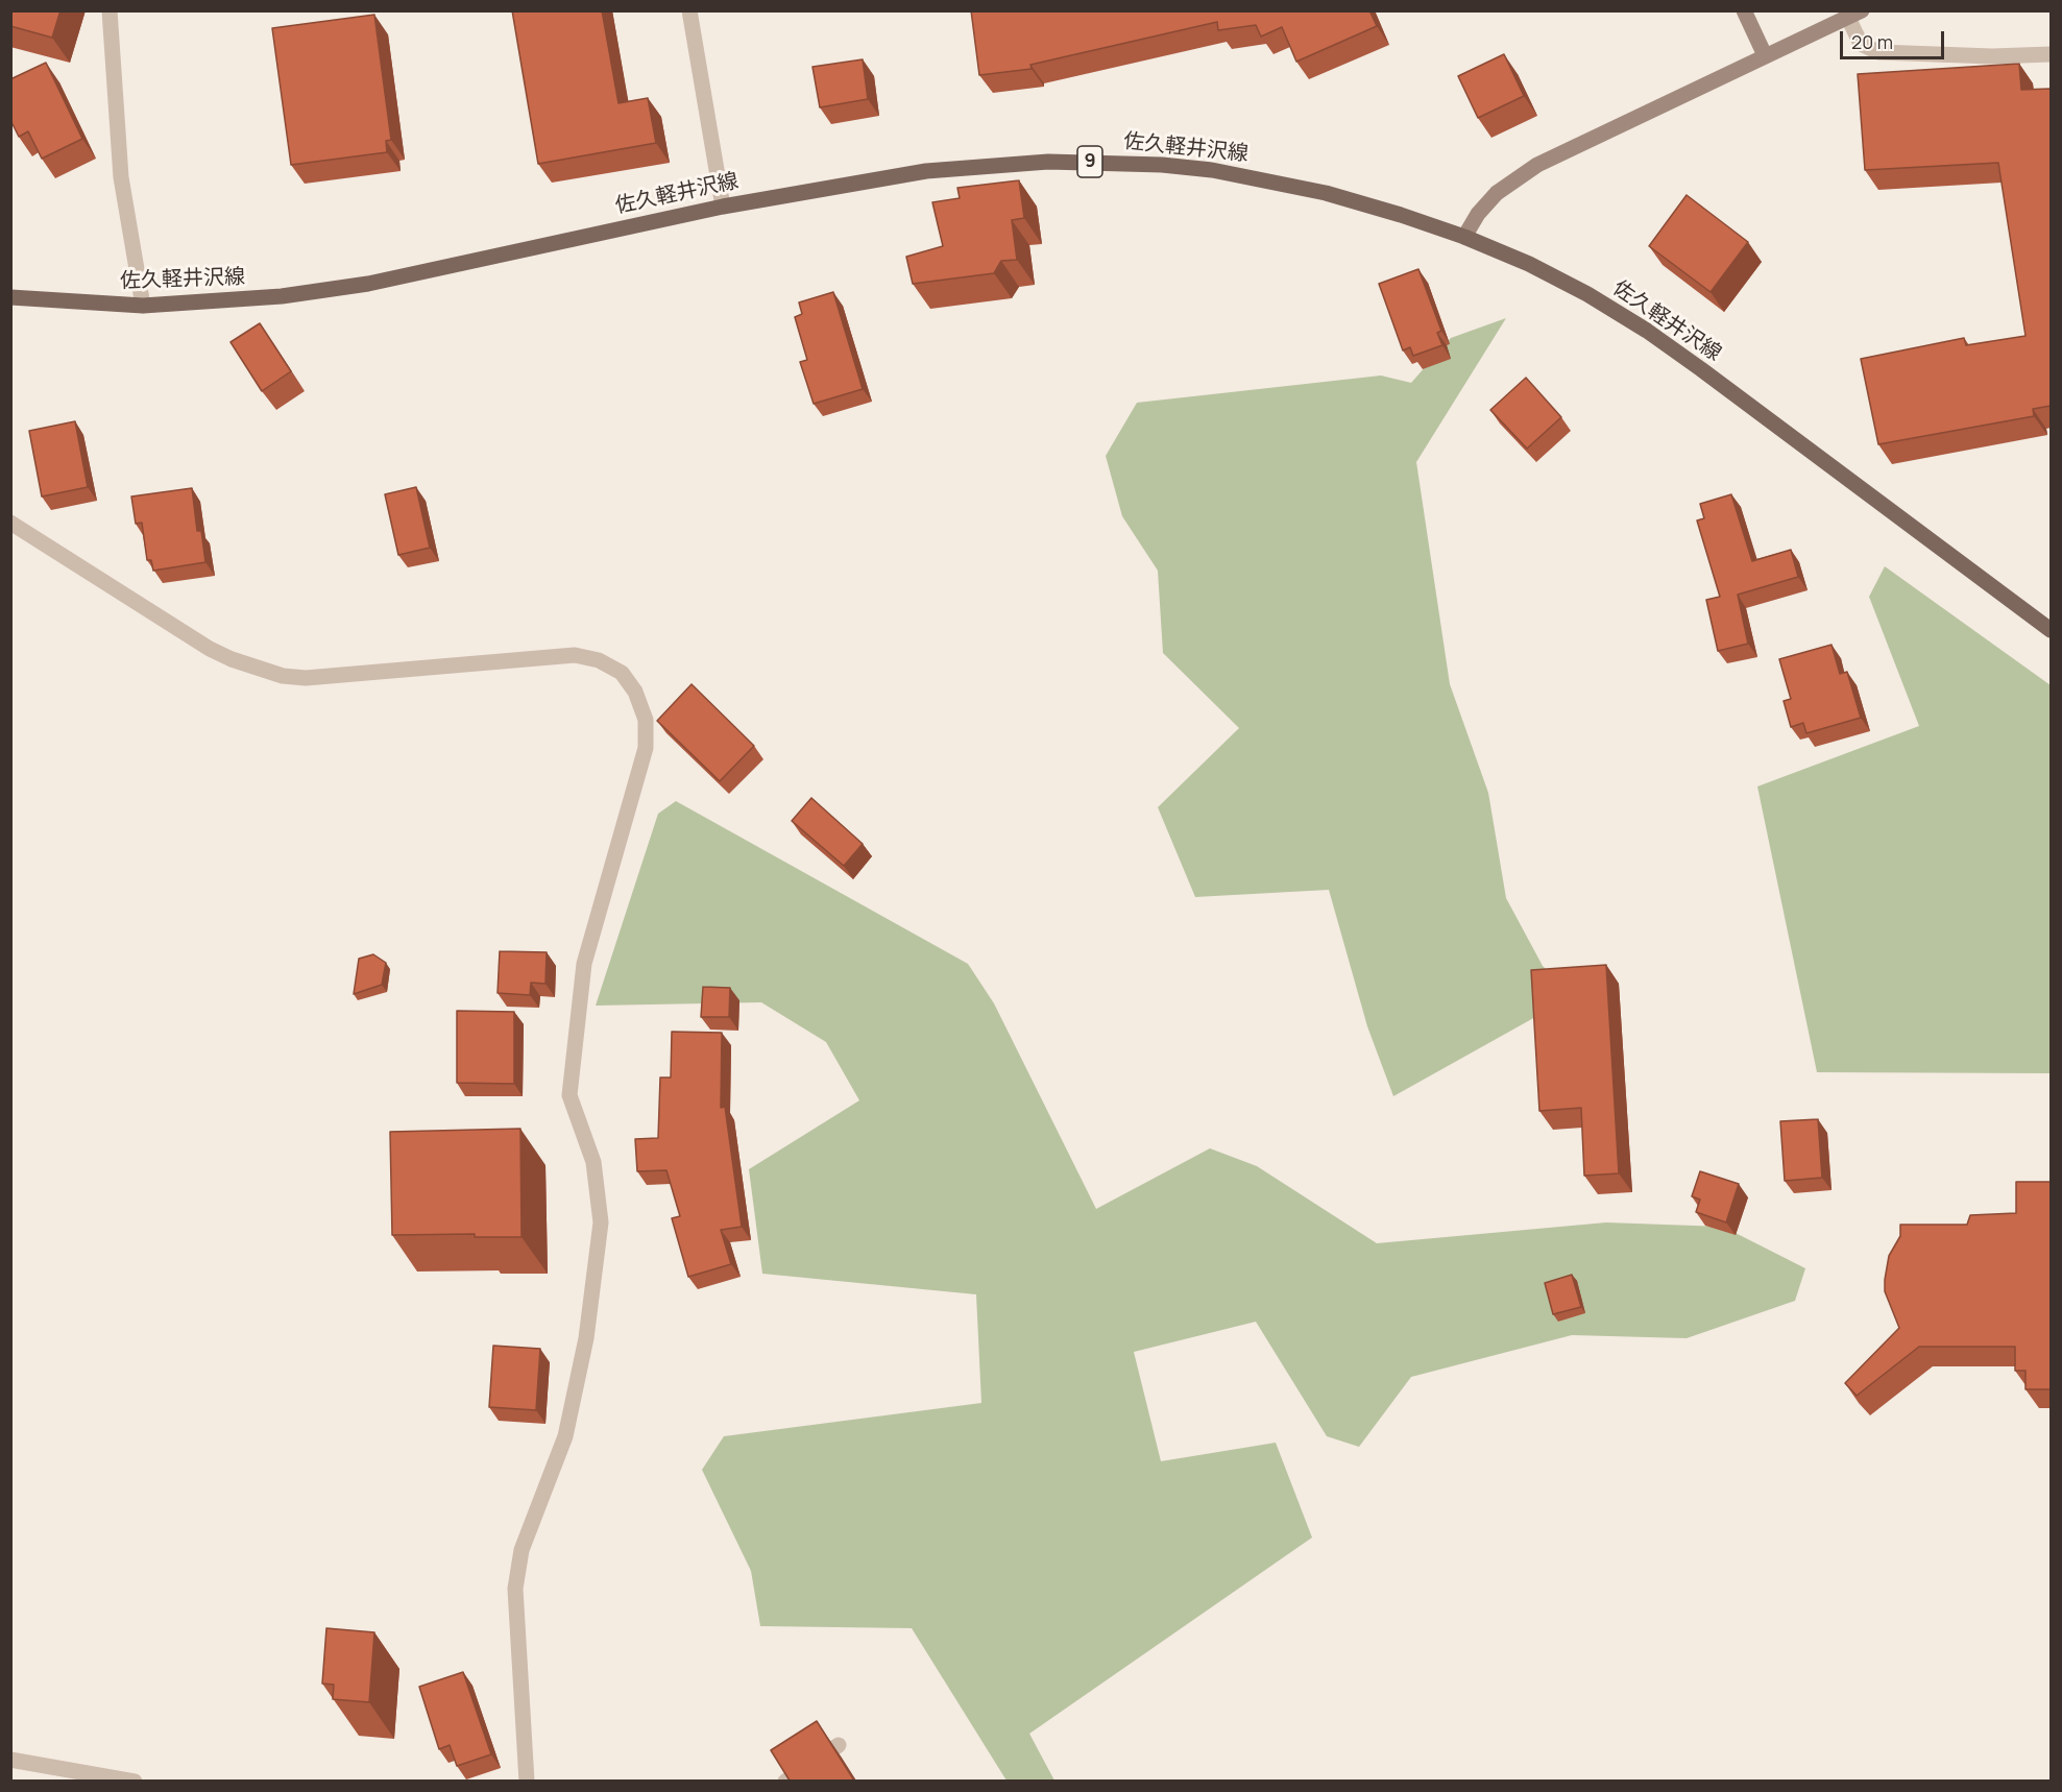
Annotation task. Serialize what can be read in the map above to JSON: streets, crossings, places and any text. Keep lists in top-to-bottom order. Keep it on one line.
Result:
{"streets":{"main road":["佐久軽井沢線","9"]},"scale_bar":"20 m"}
